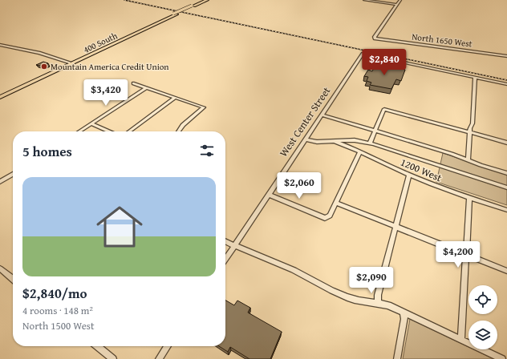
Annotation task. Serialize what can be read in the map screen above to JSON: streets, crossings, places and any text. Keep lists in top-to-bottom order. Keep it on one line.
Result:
{"streets":{"main road":["400 South"],"street":["North 1650 West","West Center Street","1200 West"]},"crossings":[["West Center Street","1200 West"]],"places":["Mountain America Credit Union"],"page":{"price":["$2,840","$3,420","$2,060","$4,200","$2,090"],"heading":"5 homes","list":[{"name":"$2,840/mo","note":"4 rooms · 148 m² · North 1500 West"}]}}
